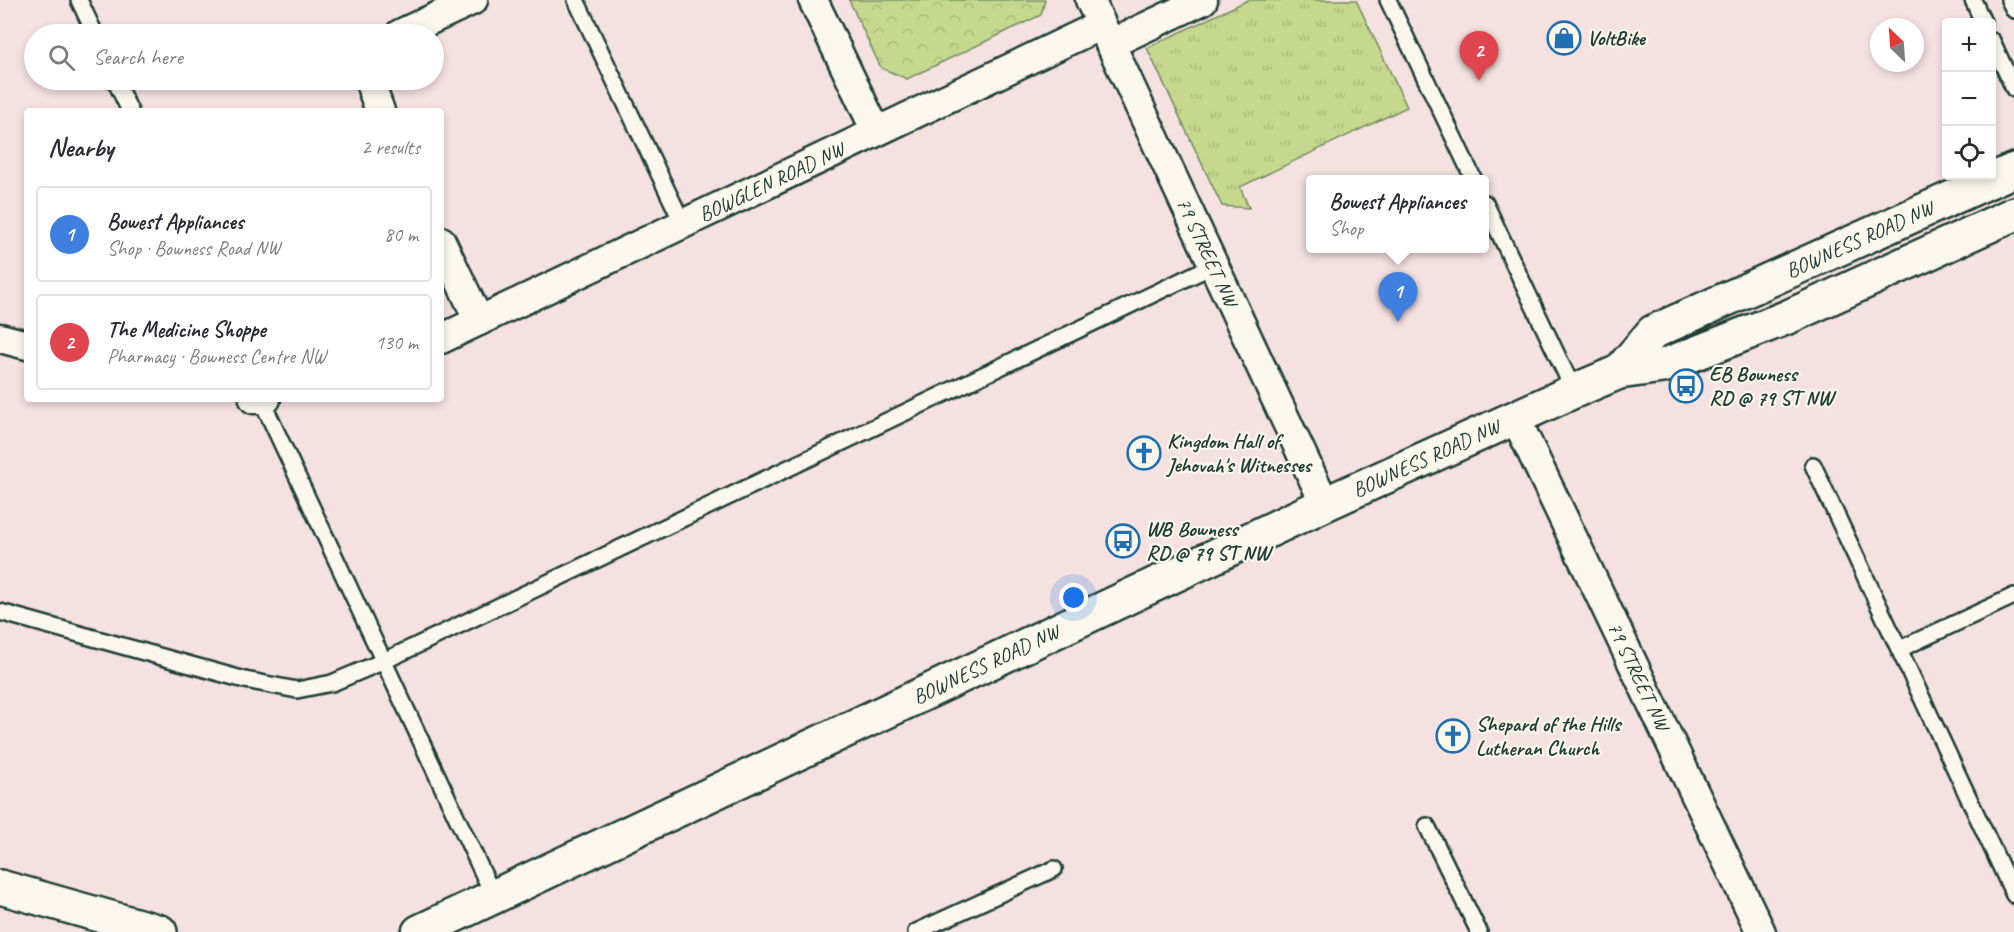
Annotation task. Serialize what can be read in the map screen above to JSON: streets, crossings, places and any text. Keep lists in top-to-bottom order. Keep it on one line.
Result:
{"streets":{"street":["BOWGLEN ROAD NW","BOWNESS ROAD NW","79 STREET NW"]},"crossings":[["BOWGLEN ROAD NW","79 STREET NW"],["BOWNESS ROAD NW","79 STREET NW"]],"places":{"shop":["VoltBike"],"bus stop":["EB Bowness RD @ 79 ST NW","WB Bowness RD @ 79 ST NW"],"church":["Kingdom Hall of Jehovah's Witnesses","Shepard of the Hills Lutheran Church"]},"north":"top left","page":{"map_buttons":["+","−"],"search":"Search here","pins":["2","1"],"heading":["Nearby","2 results"],"popup":["Bowest Appliances","Shop"],"list":[{"mark":"1","name":"Bowest Appliances","note":"Shop · Bowness Road NW","value":"80 m"},{"mark":"2","name":"The Medicine Shoppe","note":"Pharmacy · Bowness Centre NW","value":"130 m"}]}}
